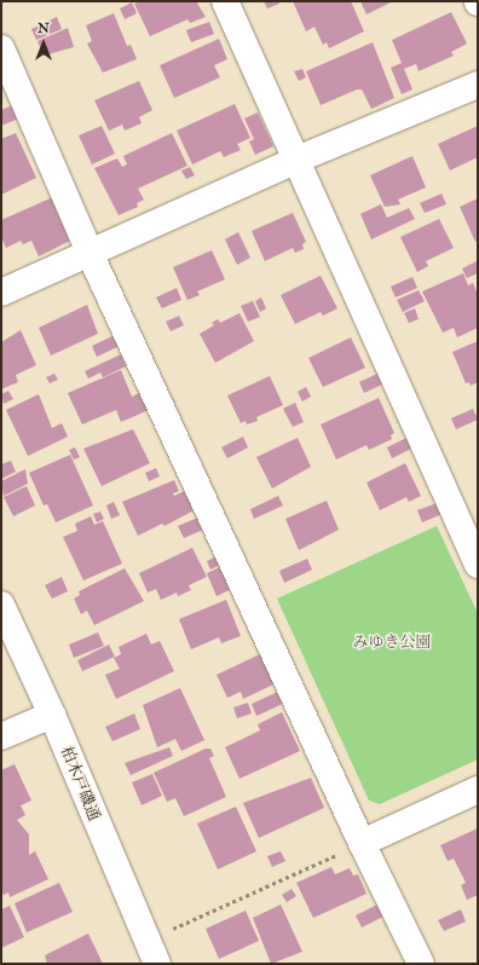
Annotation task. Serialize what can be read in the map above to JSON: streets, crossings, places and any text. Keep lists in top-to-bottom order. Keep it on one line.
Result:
{"streets":{"street":["柏木戸磯通"]},"parks":["みゆき公園"],"north":"top"}
